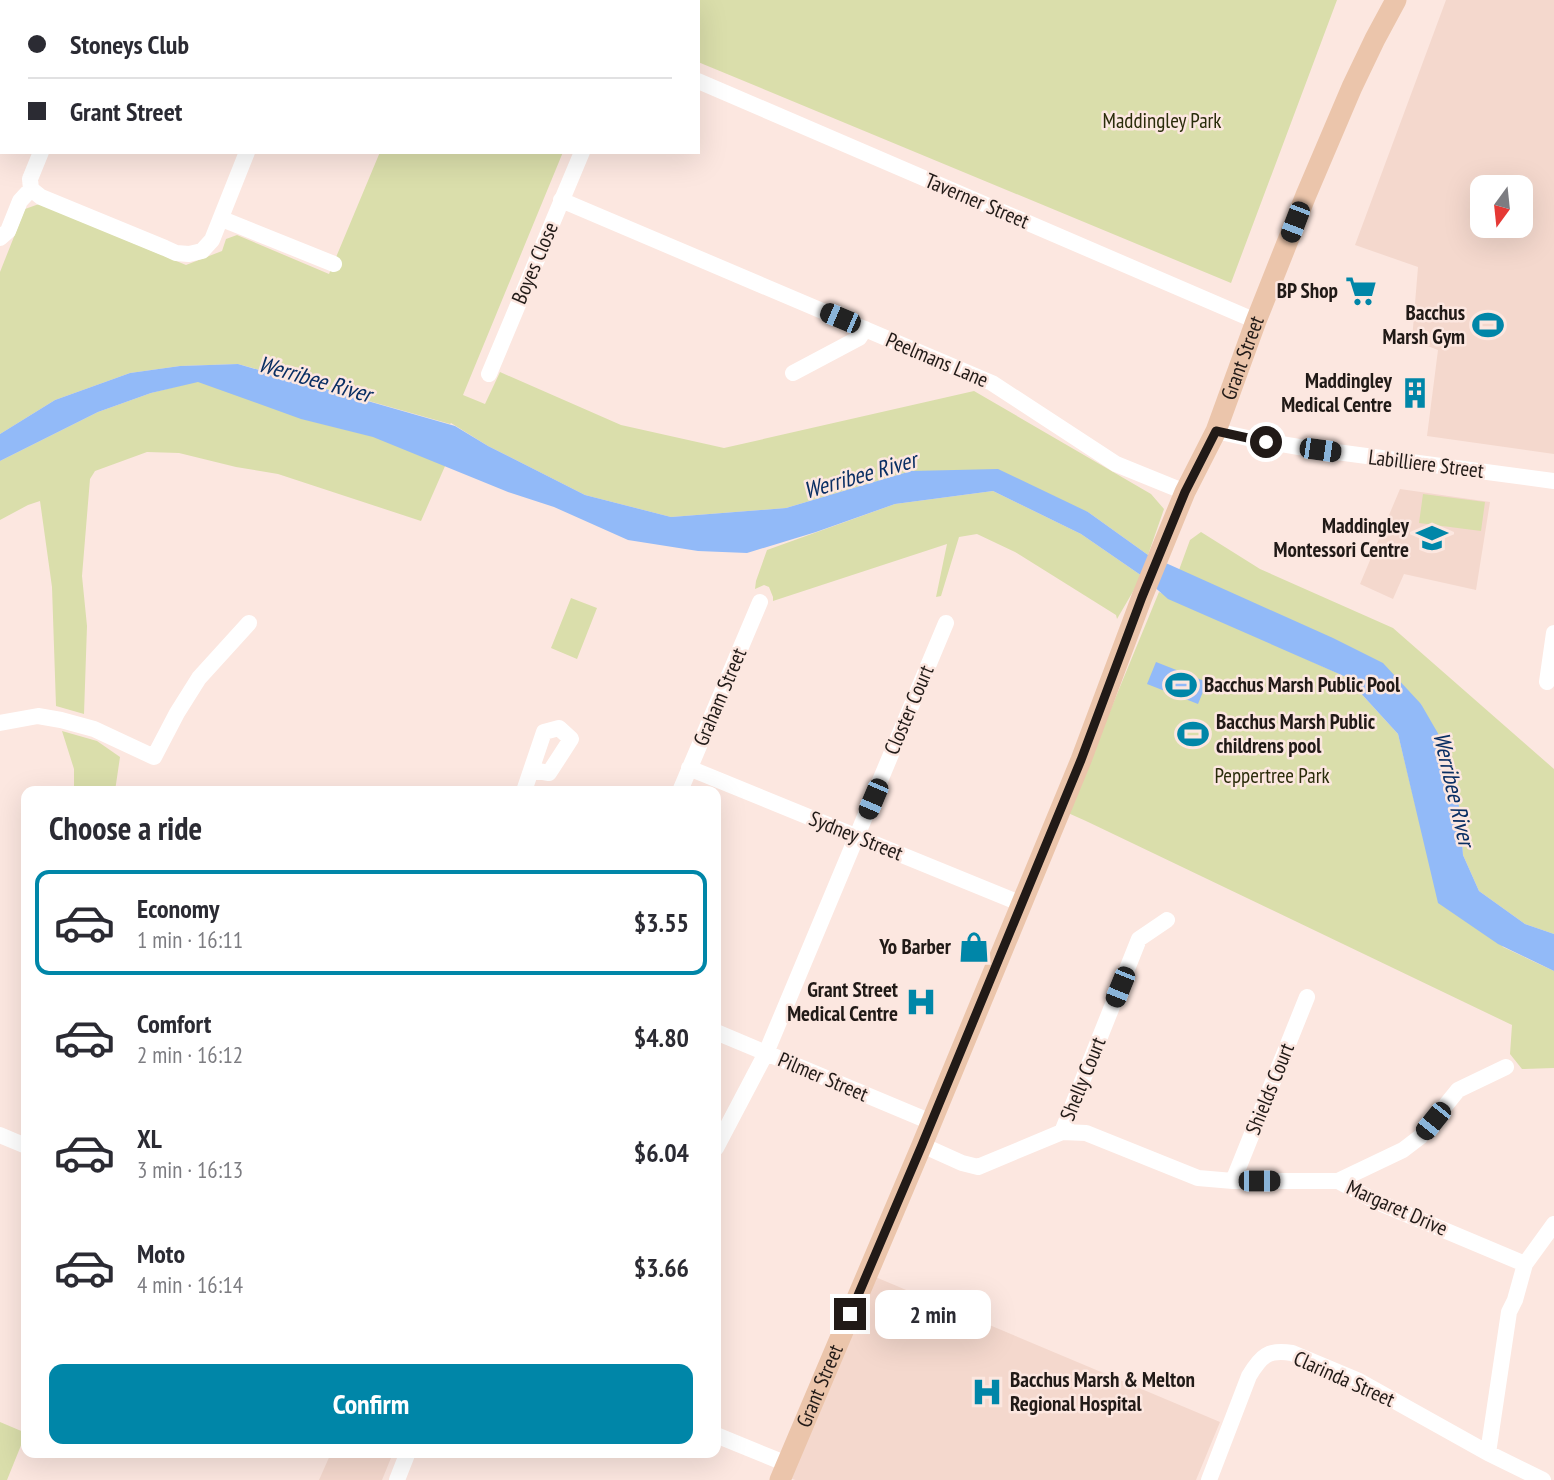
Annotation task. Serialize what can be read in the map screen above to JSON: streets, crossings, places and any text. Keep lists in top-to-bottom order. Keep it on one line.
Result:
{"streets":{"main road":["Grant Street"],"street":["Taverner Street","Boyes Close","Peelmans Lane","Labilliere Street","Graham Street","Closter Court","Sydney Street","Pilmer Street","Shelly Court","Shields Court","Margaret Drive","Clarinda Street"]},"crossings":[["Taverner Street","Grant Street"],["Boyes Close","Peelmans Lane"],["Grant Street","Peelmans Lane"],["Grant Street","Labilliere Street"],["Grant Street","Sydney Street"],["Grant Street","Pilmer Street"],["Graham Street","Sydney Street"],["Closter Court","Sydney Street"],["Closter Court","Pilmer Street"],["Shelly Court","Margaret Drive"],["Shields Court","Margaret Drive"]],"water":["Werribee River"],"parks":["Maddingley Park","Peppertree Park"],"places":{"supermarket":["BP Shop"],"sports":["Bacchus Marsh Gym","Bacchus Marsh Public Pool","Bacchus Marsh Public childrens pool"],"building":["Maddingley Medical Centre"],"school or university":["Maddingley Montessori Centre"],"shop":["Yo Barber"],"hospital":["Grant Street Medical Centre","Bacchus Marsh & Melton Regional Hospital"]},"north":"bottom","page":{"banner":["Stoneys Club","Grant Street"],"heading":"Choose a ride","list":[{"name":"Economy","note":"1 min · 16:11","value":"$3.55"},{"name":"Comfort","note":"2 min · 16:12","value":"$4.80"},{"name":"XL","note":"3 min · 16:13","value":"$6.04"},{"name":"Moto","note":"4 min · 16:14","value":"$3.66"}],"bubble":"2 min","buttons":"Confirm"}}
